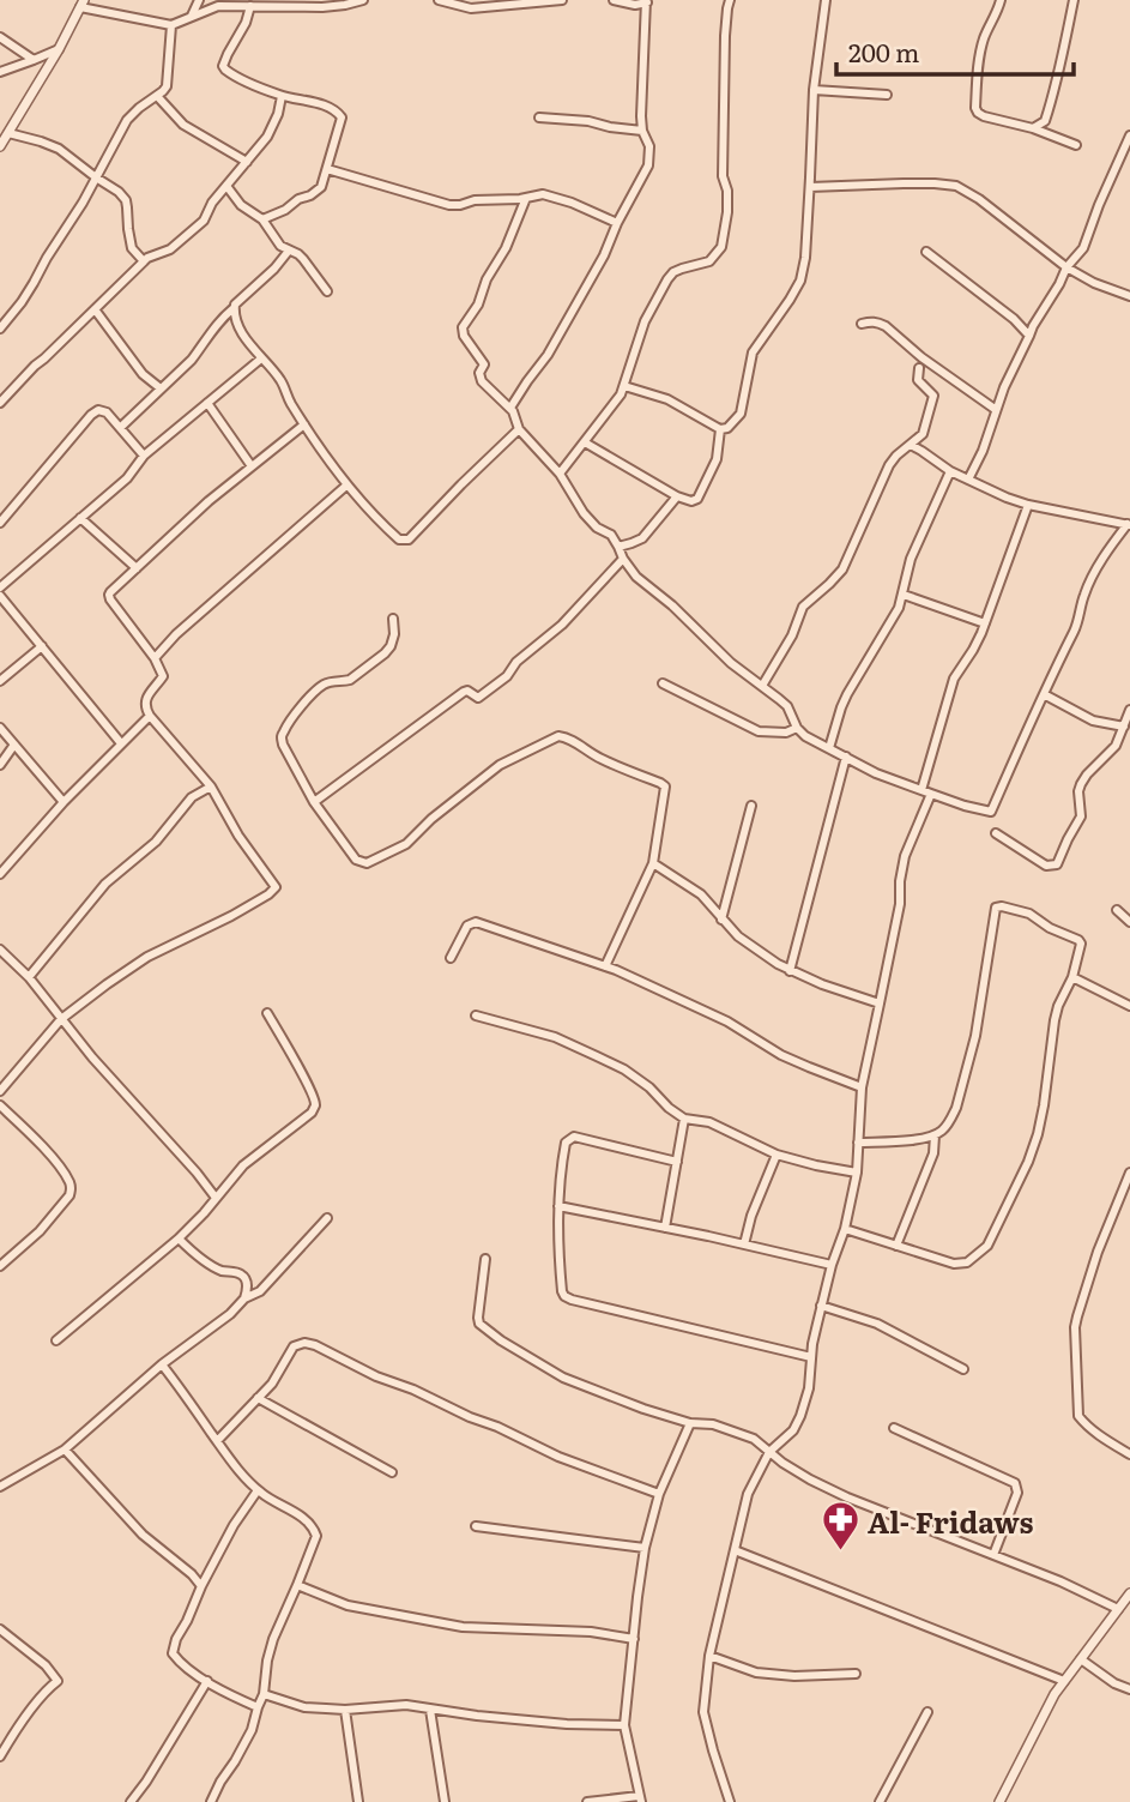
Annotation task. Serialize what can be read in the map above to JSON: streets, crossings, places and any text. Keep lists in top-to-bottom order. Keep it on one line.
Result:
{"places":{"pharmacy":["Al- Fridaws"]},"scale_bar":"200 m"}
